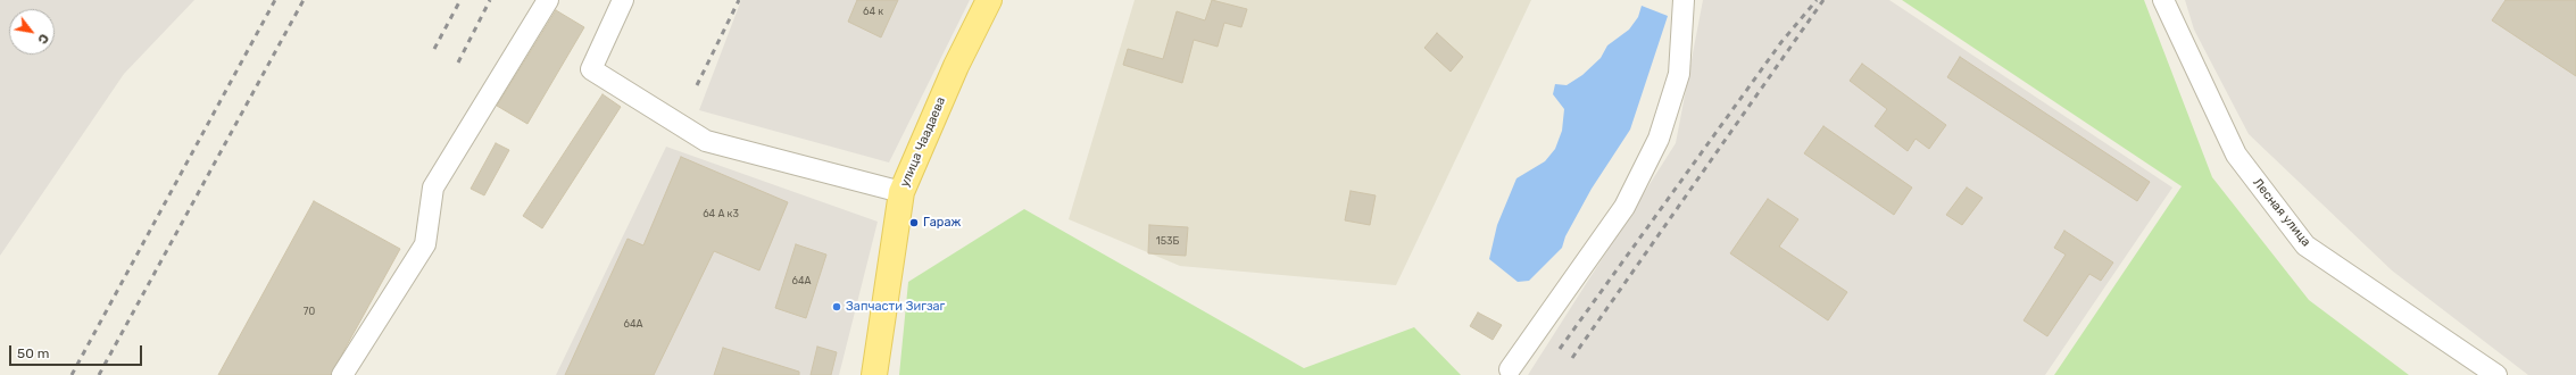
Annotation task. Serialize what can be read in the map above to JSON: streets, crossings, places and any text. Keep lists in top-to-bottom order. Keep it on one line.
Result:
{"streets":{"main road":["улица Чаадаева"],"street":["Лесная улица"]},"places":["Гараж","Запчасти Зигзаг"],"house_numbers":["64 к","64 А к3","153Б","64А","70","64А"],"scale_bar":"50 m","north":"bottom right"}
